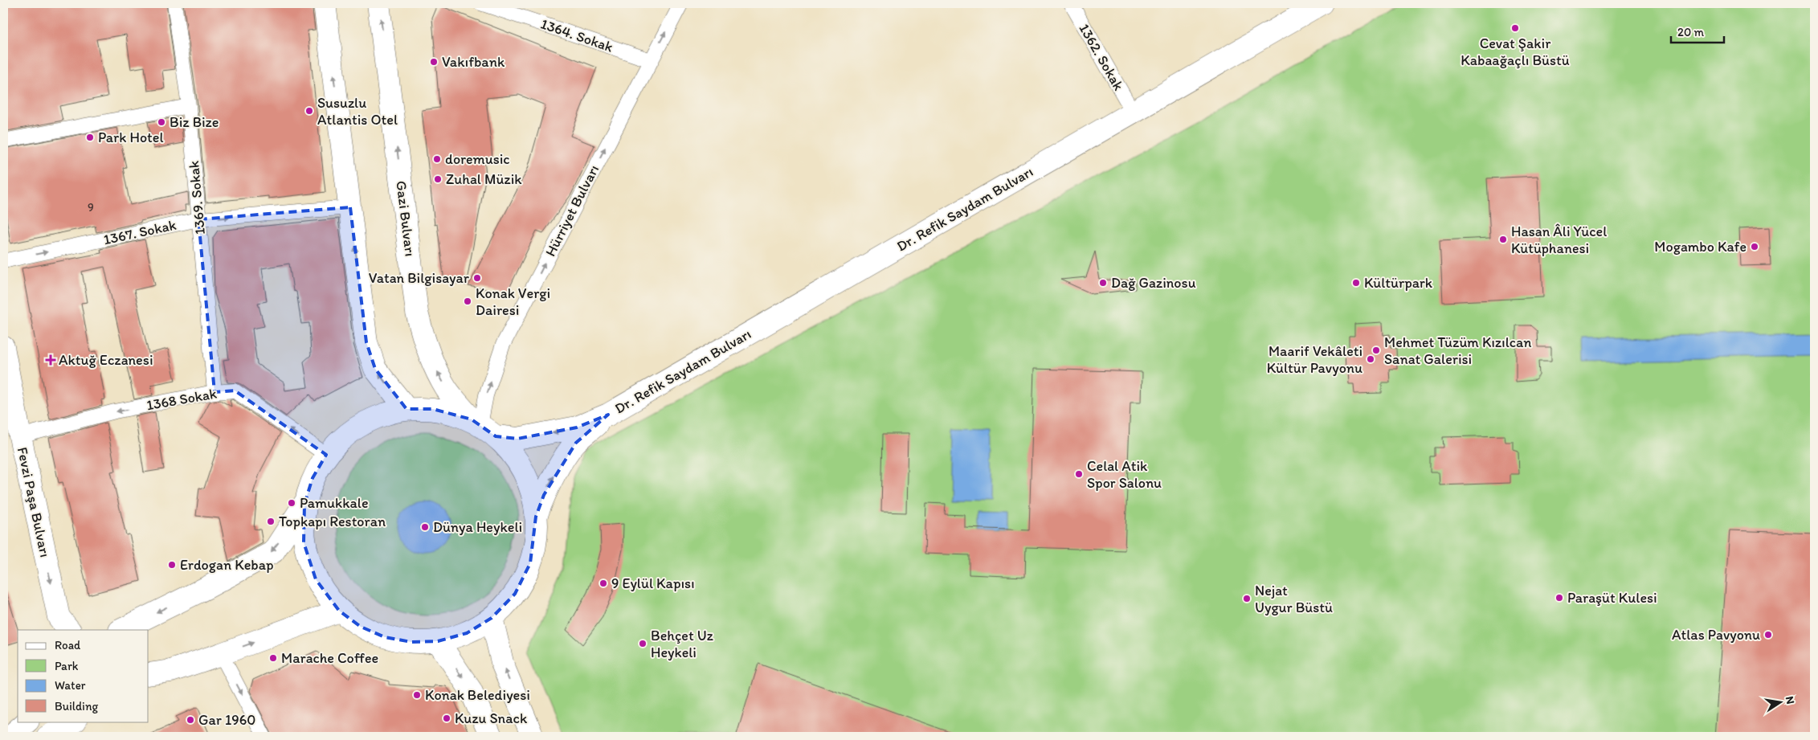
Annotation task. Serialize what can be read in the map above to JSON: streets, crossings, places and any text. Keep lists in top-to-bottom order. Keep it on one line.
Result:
{"streets":{"main road":["Dr. Refik Saydam Bulvarı","Gazi Bulvarı","Fevzi Paşa Bulvarı"],"street":["1364. Sokak","1362. Sokak","1369. Sokak","Hürriyet Bulvarı","1367. Sokak","1368 Sokak"]},"crossings":[["1364. Sokak","Hürriyet Bulvarı"],["1362. Sokak","Dr. Refik Saydam Bulvarı"],["1369. Sokak","1367. Sokak"],["1369. Sokak","1368 Sokak"],["Hürriyet Bulvarı","Gazi Bulvarı"],["1368 Sokak","Fevzi Paşa Bulvarı"]],"one_way":["Hürriyet Bulvarı","1368 Sokak","Fevzi Paşa Bulvarı"],"places":{"other":["Cevat Şakir Kabaağaçlı Büstü","Vakıfbank","Susuzlu Atlantis Otel","Biz Bize","Park Hotel","doremusic","Zuhal Müzik","Hasan Âli Yücel Kütüphanesi","Mogambo Kafe","Vatan Bilgisayar","Dağ Gazinosu","Kültürpark","Konak Vergi Dairesi","Mehmet Tüzüm Kızılcan Sanat Galerisi","Maarif Vekâleti Kültür Pavyonu","Celal Atik Spor Salonu","Pamukkale","Topkapı Restoran","Dünya Heykeli","Erdogan Kebap","9 Eylül Kapısı","Paraşüt Kulesi","Nejat Uygur Büstü","Atlas Pavyonu","Behçet Uz Heykeli","Marache Coffee","Konak Belediyesi","Kuzu Snack","Gar 1960"],"health":["Aktuğ Eczanesi"]},"house_numbers":["9"],"legend":["Road","Park","Water","Building"],"scale_bar":"20 m","north":"right"}
